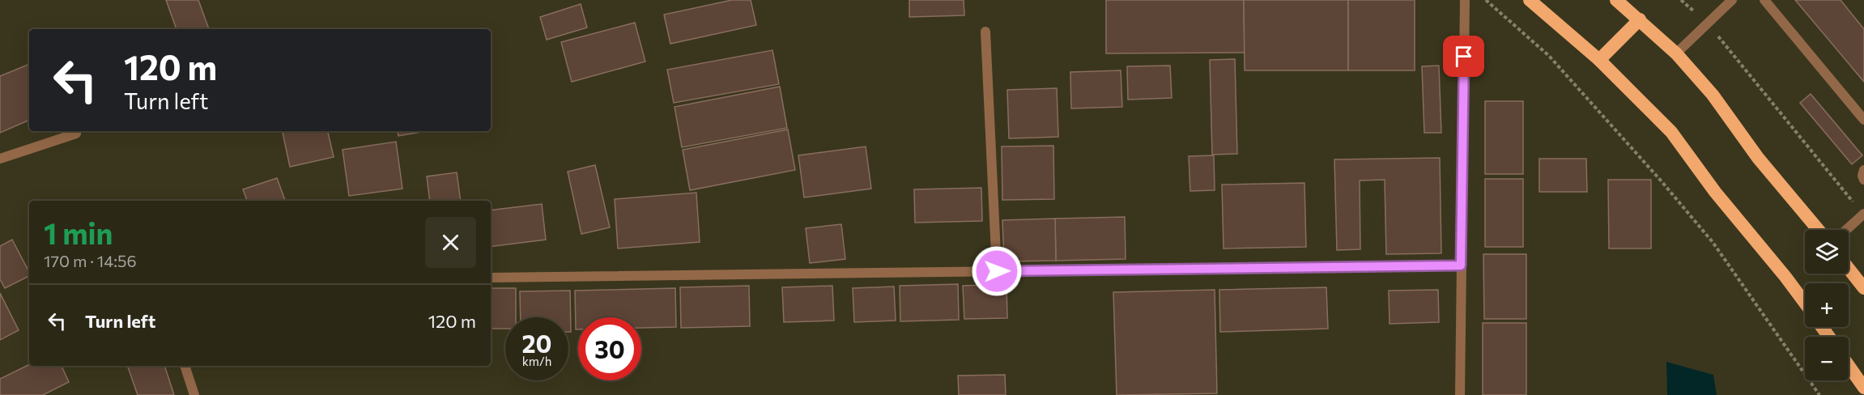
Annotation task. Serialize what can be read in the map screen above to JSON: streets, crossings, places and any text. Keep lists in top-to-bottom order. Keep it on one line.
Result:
{"page":{"turn":["120 m","Turn left"],"heading":["1 min","170 m · 14:56"],"map_buttons":["+","−"],"list":[{"name":"Turn left","value":"120 m"}],"speed":"20 km/h","limit":"30"}}
